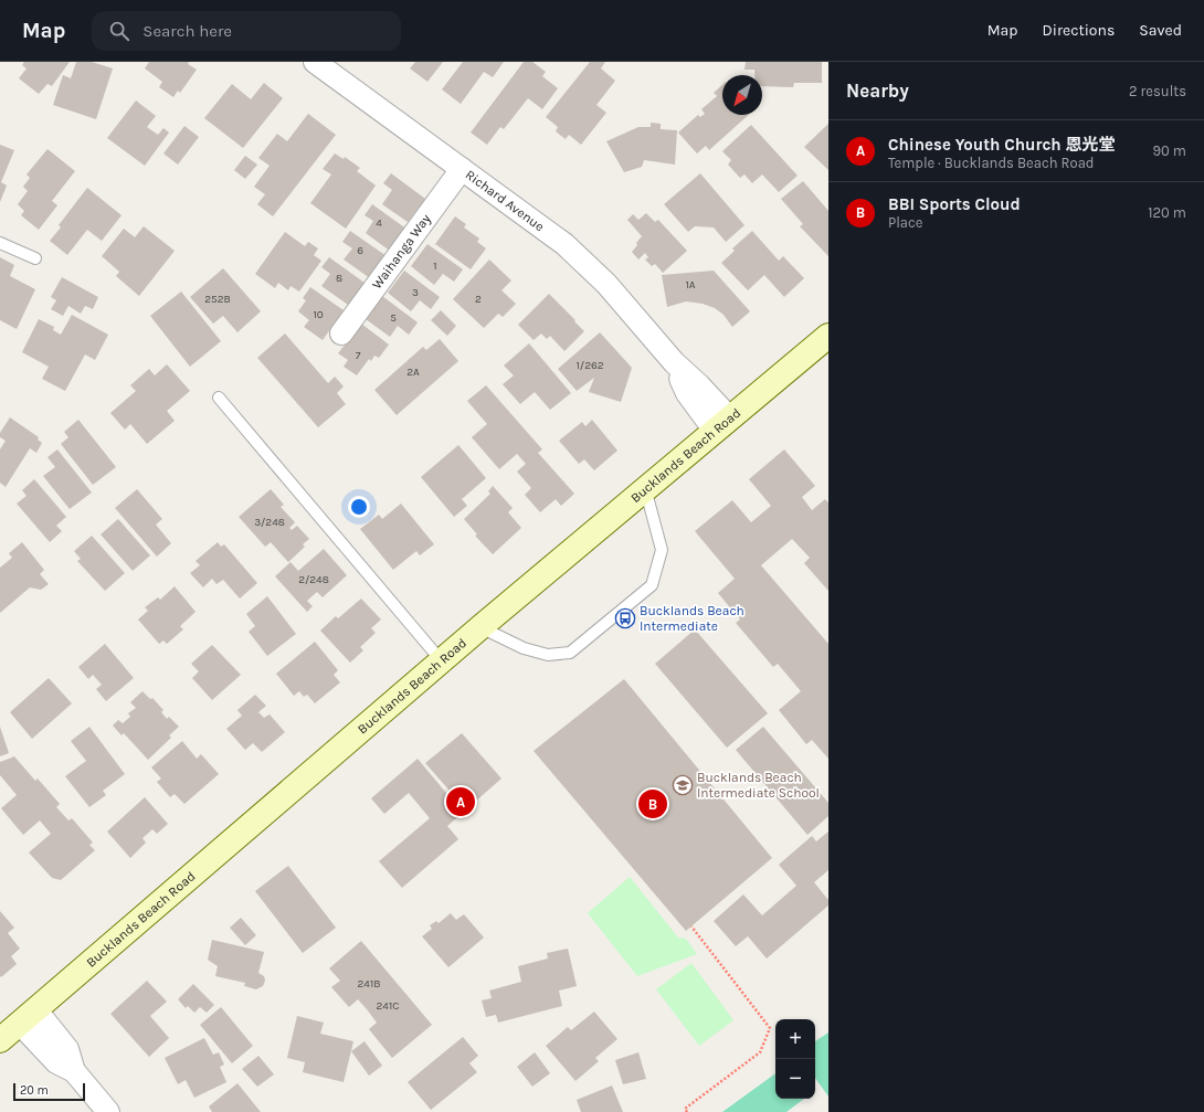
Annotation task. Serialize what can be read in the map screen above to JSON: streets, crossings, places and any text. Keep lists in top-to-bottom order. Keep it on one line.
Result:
{"streets":{"main road":["Bucklands Beach Road"],"street":["Richard Avenue","Waihanga Way"]},"crossings":[["Richard Avenue","Waihanga Way"],["Richard Avenue","Bucklands Beach Road"]],"places":{"bus stop":["Bucklands Beach Intermediate"],"school or university":["Bucklands Beach Intermediate School"]},"house_numbers":["4","6","1","8","1A","3","252B","2","10","5","7","1/262","2A","3/248","2/248","241B","241C"],"scale_bar":"20 m","north":"bottom left","page":{"header":"Map","search":"Search here","nav":["Map","Directions","Saved"],"heading":["Nearby","2 results"],"list":[{"mark":"A","name":"Chinese Youth Church 恩光堂","note":"Temple · Bucklands Beach Road","value":"90 m"},{"mark":"B","name":"BBI Sports Cloud","note":"Place","value":"120 m"}],"pins":["A","B"],"map_buttons":["+","−"],"scale":"20 m"}}
